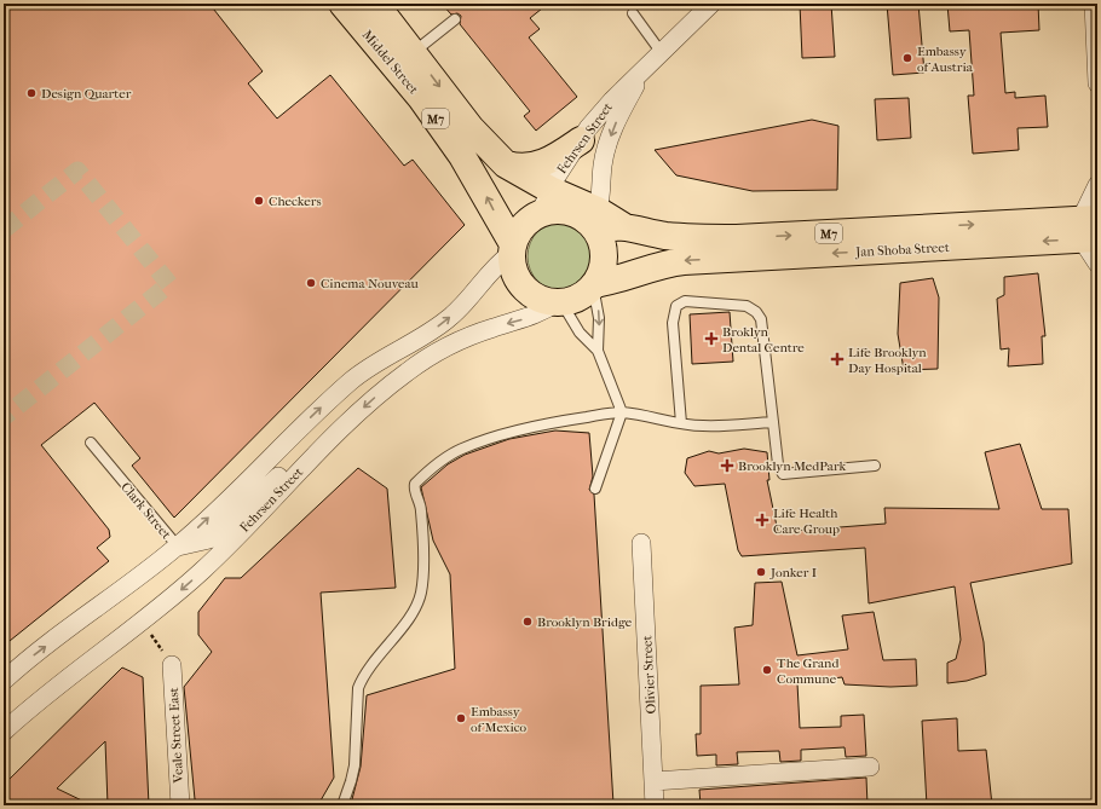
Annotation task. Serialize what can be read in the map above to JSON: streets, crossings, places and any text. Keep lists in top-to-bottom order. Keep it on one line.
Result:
{"streets":{"main road":["Middel Street","M7","Jan Shoba Street"],"street":["Fehrsen Street","Clark Street","Olivier Street","Veale Street East"]},"crossings":[["Middel Street","M7"],["Middel Street","Fehrsen Street"],["Middel Street","Jan Shoba Street"],["M7","Fehrsen Street"],["M7","Jan Shoba Street"],["Fehrsen Street","Jan Shoba Street"],["Fehrsen Street","Clark Street"]],"places":{"other":["Embassy of Austria","Design Quarter","Checkers","Cinema Nouveau","Jonker I","Brooklyn Bridge","The Grand Commune","Embassy of Mexico"],"health":["Broklyn Dental Centre","Life Brooklyn Day Hospital","Brooklyn MedPark","Life Health Care Group"]}}
